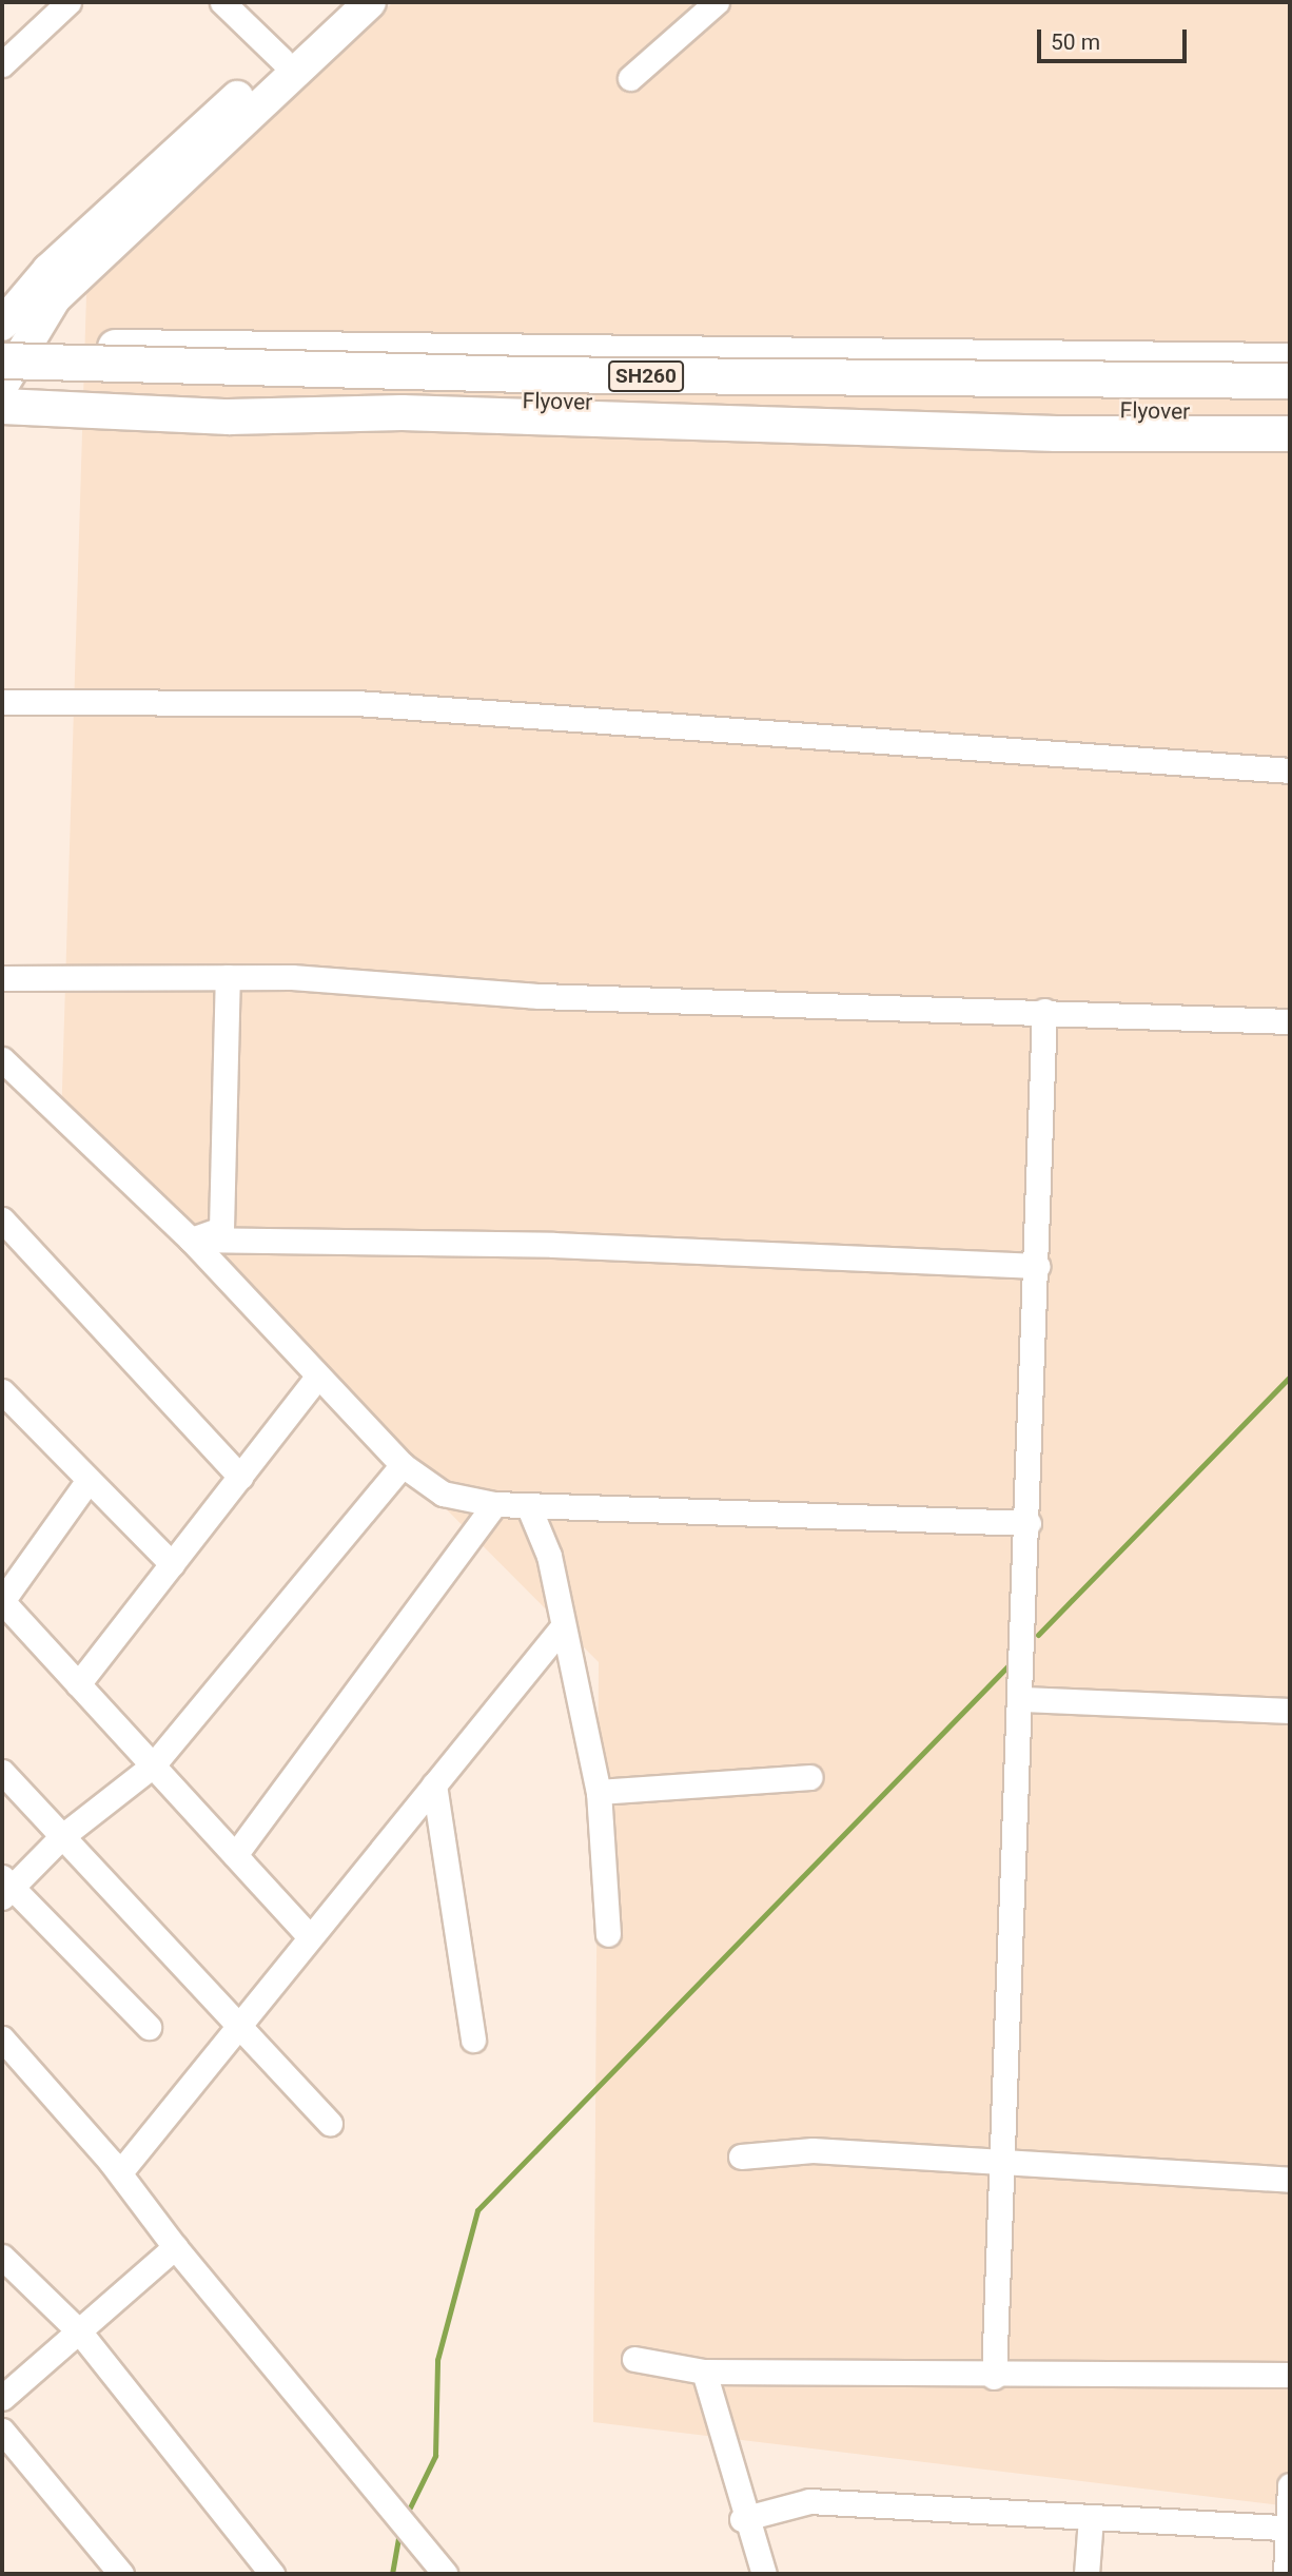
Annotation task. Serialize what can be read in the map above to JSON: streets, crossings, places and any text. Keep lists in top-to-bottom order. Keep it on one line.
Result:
{"streets":{"highway":["SH260","Flyover"]},"crossings":[["SH260","Flyover"]],"scale_bar":"50 m"}
